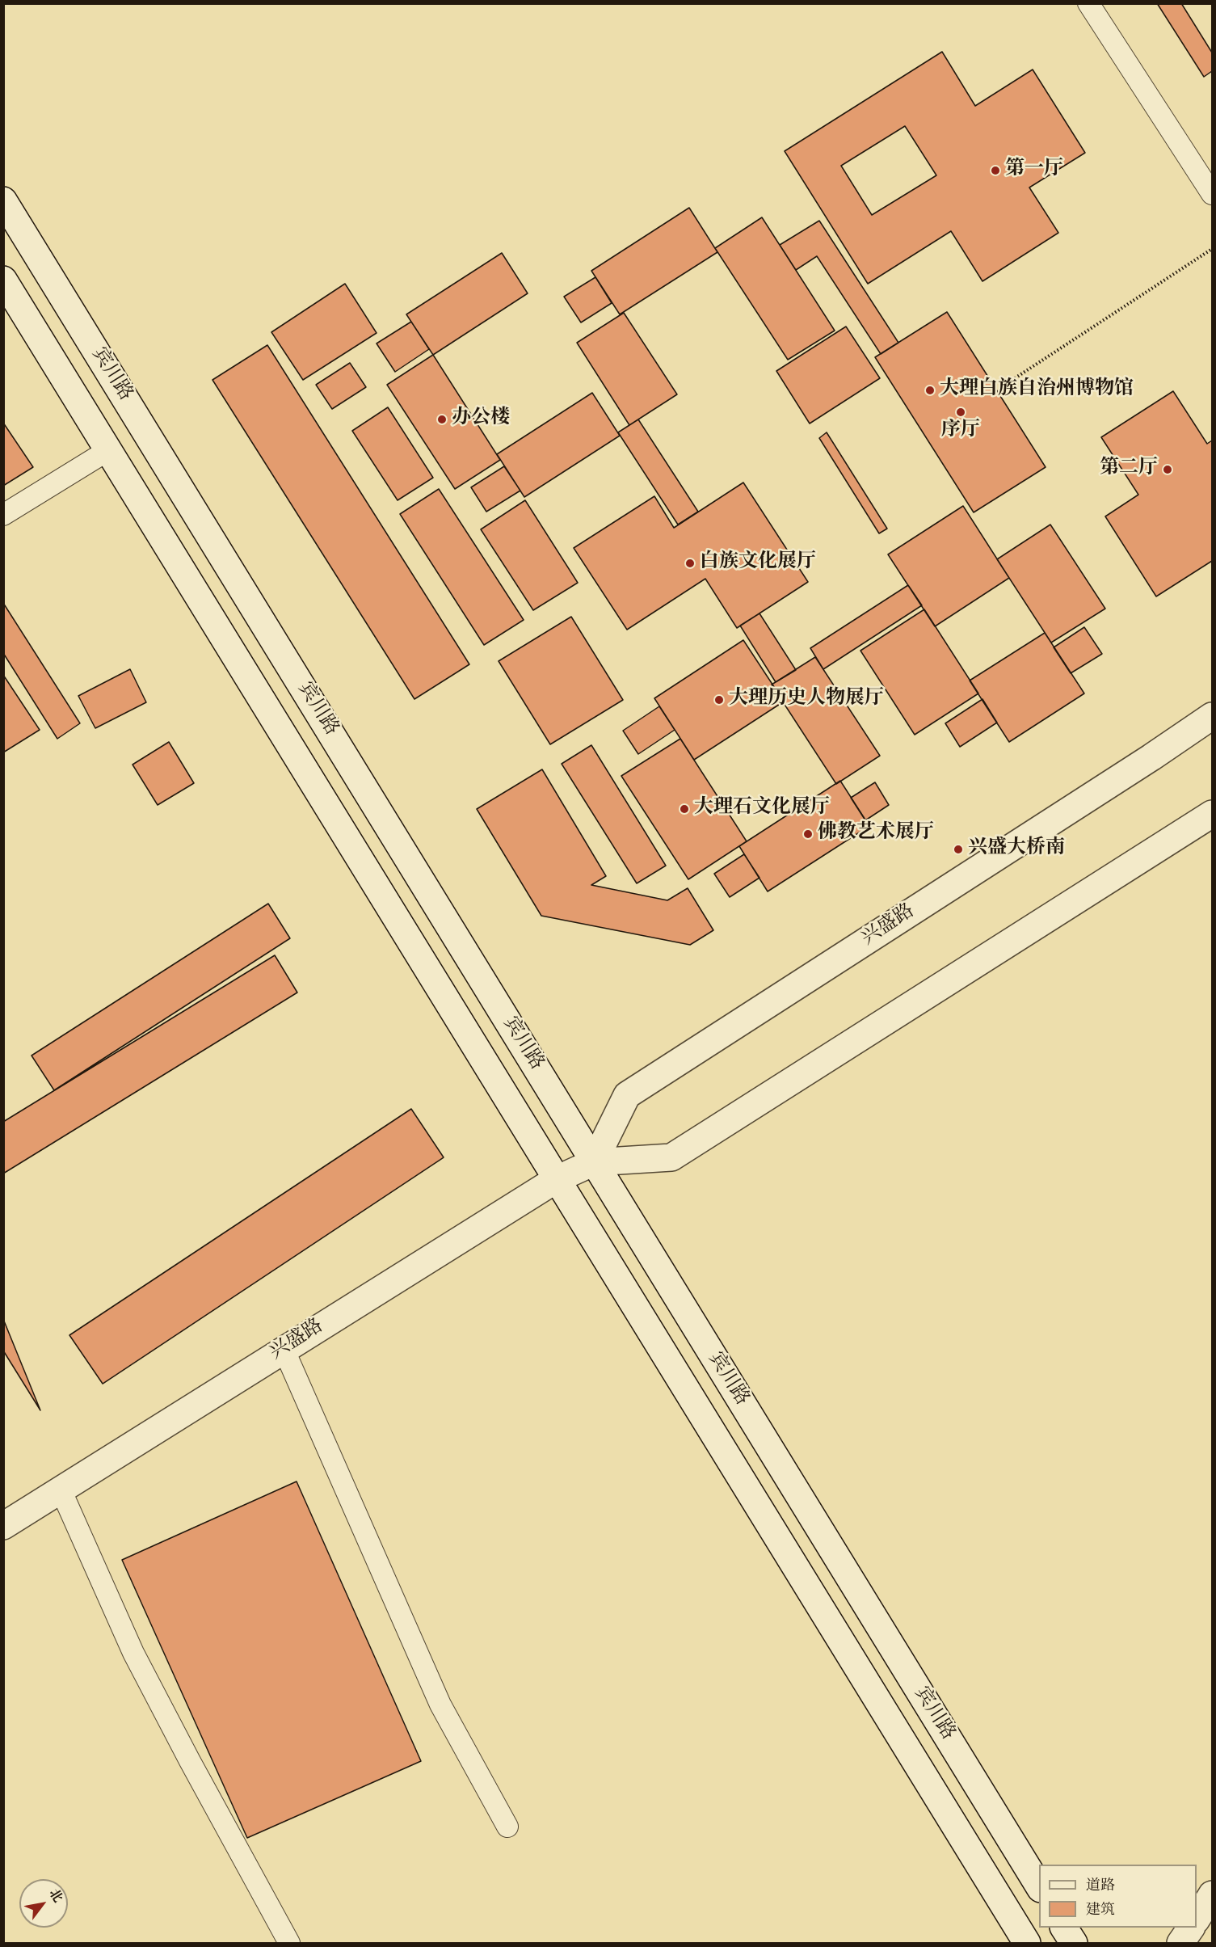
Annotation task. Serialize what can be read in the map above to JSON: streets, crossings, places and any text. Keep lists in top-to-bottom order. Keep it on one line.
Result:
{"streets":{"main road":["宾川路","兴盛路"]},"crossings":[["宾川路","兴盛路"]],"places":["第一厅","大理白族自治州博物馆","序厅","办公楼","第二厅","白族文化展厅","大理历史人物展厅","大理石文化展厅","佛教艺术展厅","兴盛大桥南"],"legend":["道路","建筑"],"north":"top right"}
